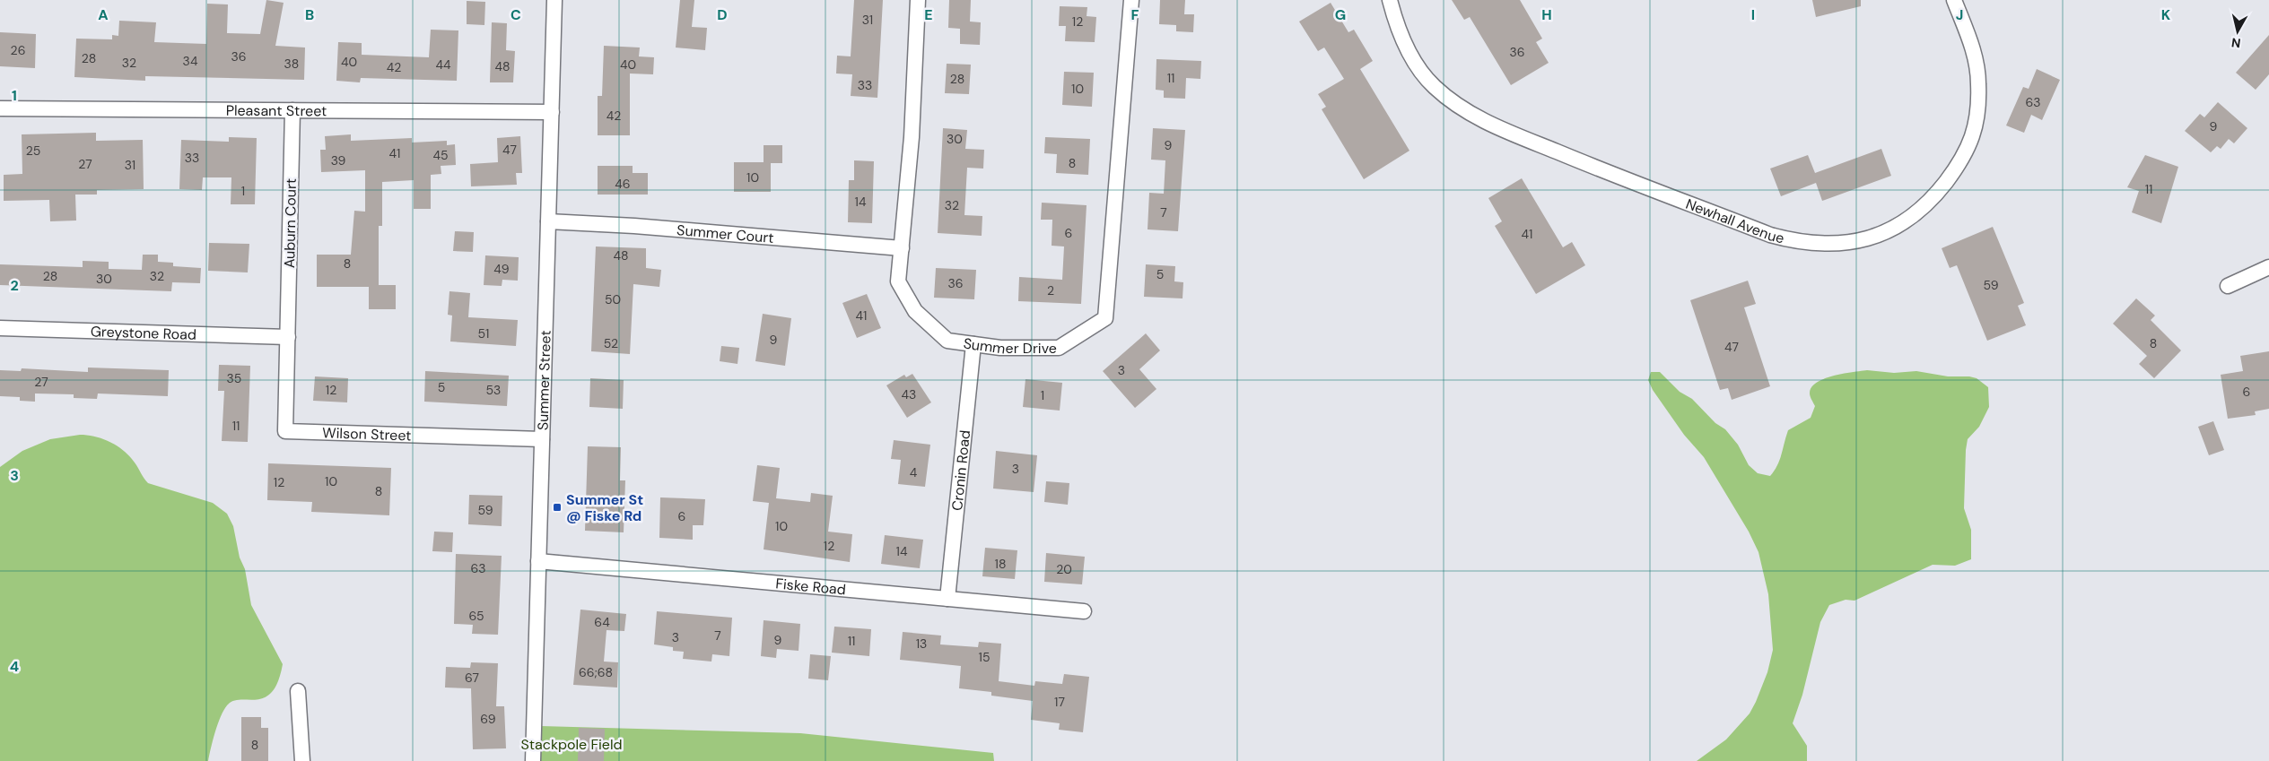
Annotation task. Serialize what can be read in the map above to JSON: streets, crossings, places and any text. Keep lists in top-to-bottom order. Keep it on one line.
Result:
{"streets":{"street":["Pleasant Street","Newhall Avenue","Auburn Court","Summer Court","Greystone Road","Summer Drive","Summer Street","Wilson Street","Cronin Road","Fiske Road"]},"crossings":[["Pleasant Street","Auburn Court"],["Pleasant Street","Summer Street"],["Auburn Court","Greystone Road"],["Auburn Court","Wilson Street"],["Summer Court","Summer Drive"],["Summer Court","Summer Street"],["Greystone Road","Wilson Street"],["Summer Drive","Cronin Road"],["Summer Street","Wilson Street"],["Summer Street","Fiske Road"],["Cronin Road","Fiske Road"]],"parks":["Stackpole Field"],"places":{"transit":["Summer St @ Fiske Rd"]},"house_numbers":["31","12","26","36","36","28","34","40","32","38","44","40","48","42","11","28","33","10","63","42","9","30","9","47","25","41","45","33","39","8","27","31","10","46","11","1","14","32","7","6","41","48","8","49","5","28","32","30","36","59","2","50","41","51","9","52","8","47","3","35","27","5","12","53","6","43","1","11","3","4","10","12","8","59","6","10","12","14","18","63","20","65","64","7","3","9","11","13","15","66;68","67","17","69","8"],"north":"bottom","grid":{"columns":["A","B","C","D","E","F","G","H","I","J","K"],"rows":["1","2","3","4"]}}
